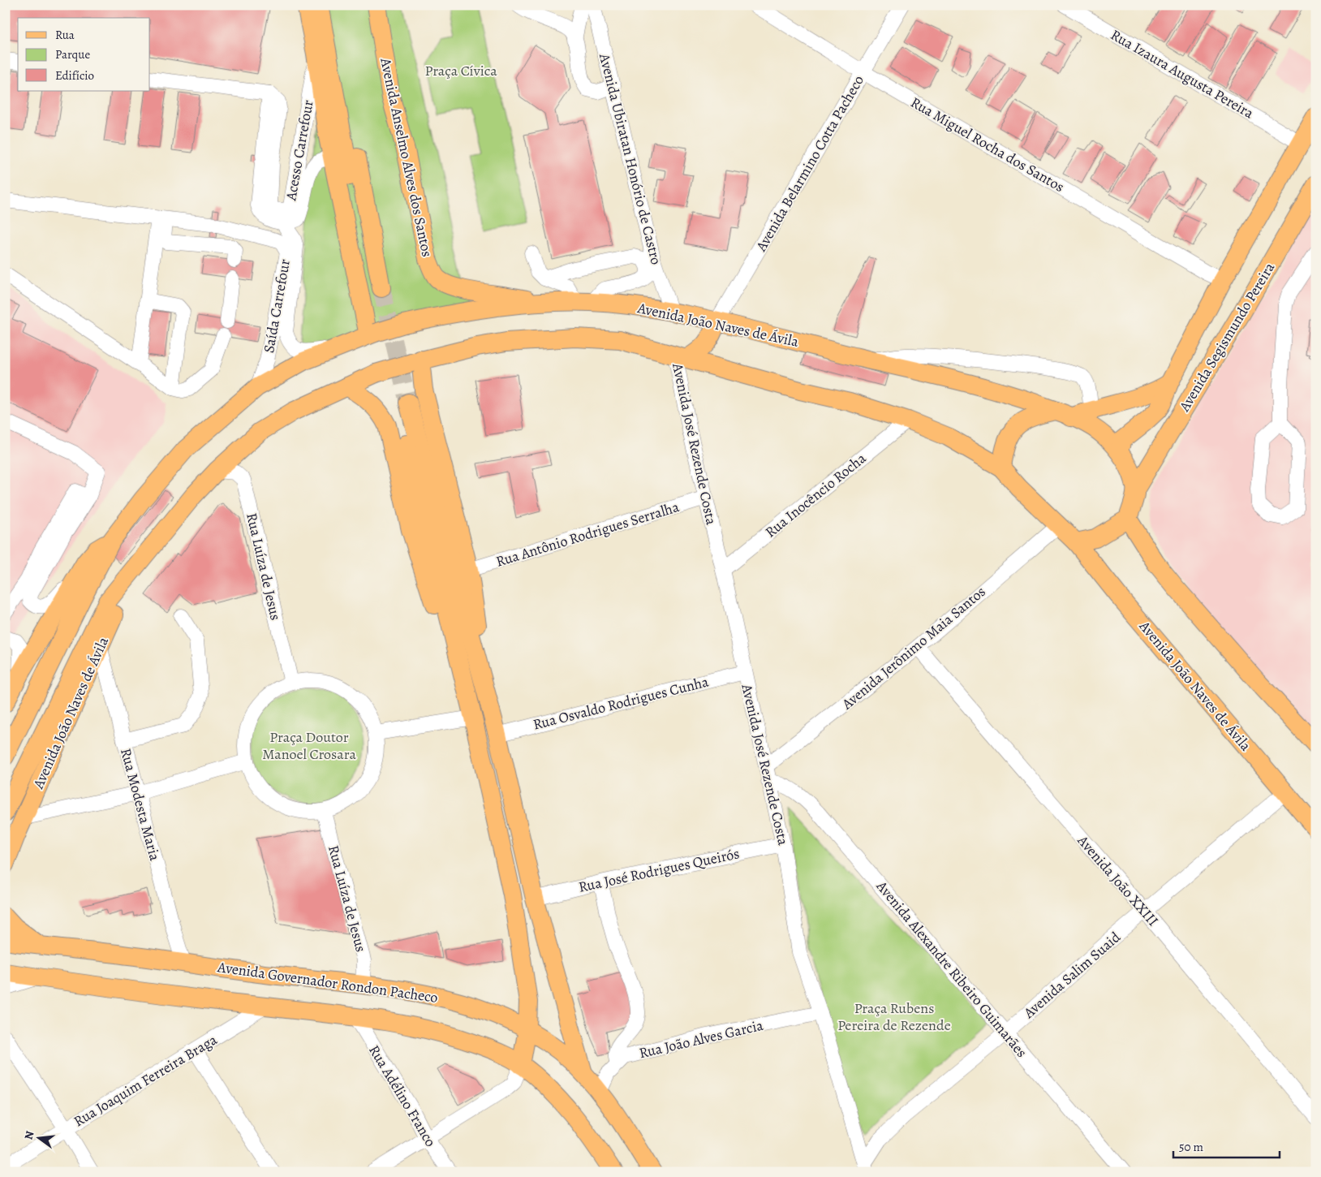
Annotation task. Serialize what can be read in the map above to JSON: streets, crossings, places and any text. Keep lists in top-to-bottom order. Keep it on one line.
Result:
{"streets":{"main road":["Avenida Anselmo Alves dos Santos","Avenida João Naves de Ávila","Avenida Segismundo Pereira","Avenida Governador Rondon Pacheco"],"street":["Rua Izaura Augusta Pereira","Rua Miguel Rocha dos Santos","Acesso Carrefour","Avenida Ubiratan Honório de Castro","Avenida Belarmino Cotta Pacheco","Saída Carrefour","Avenida José Rezende Costa","Rua Inocêncio Rocha","Rua Antônio Rodrigues Serralha","Rua Luíza de Jesus","Avenida Jerônimo Maia Santos","Rua Osvaldo Rodrigues Cunha","Rua Modesta Maria","Rua José Rodrigues Queirós","Avenida João XXIII","Avenida Alexandre Ribeiro Guimarães","Avenida Salim Suaid","Rua João Alves Garcia","Rua Joaquim Ferreira Braga","Rua Adélino Franco"]},"crossings":[["Rua Izaura Augusta Pereira","Avenida Segismundo Pereira"],["Rua Miguel Rocha dos Santos","Avenida Belarmino Cotta Pacheco"],["Rua Miguel Rocha dos Santos","Avenida Segismundo Pereira"],["Avenida Anselmo Alves dos Santos","Avenida João Naves de Ávila"],["Avenida Ubiratan Honório de Castro","Avenida João Naves de Ávila"],["Avenida Belarmino Cotta Pacheco","Avenida João Naves de Ávila"],["Saída Carrefour","Avenida João Naves de Ávila"],["Avenida João Naves de Ávila","Avenida Segismundo Pereira"],["Avenida João Naves de Ávila","Avenida José Rezende Costa"],["Avenida João Naves de Ávila","Rua Inocêncio Rocha"],["Avenida João Naves de Ávila","Rua Luíza de Jesus"],["Avenida João Naves de Ávila","Avenida Jerônimo Maia Santos"],["Avenida João Naves de Ávila","Rua Modesta Maria"],["Avenida João Naves de Ávila","Avenida Salim Suaid"],["Avenida Segismundo Pereira","Avenida Jerônimo Maia Santos"],["Avenida José Rezende Costa","Rua Inocêncio Rocha"],["Avenida José Rezende Costa","Rua Antônio Rodrigues Serralha"],["Avenida José Rezende Costa","Avenida Jerônimo Maia Santos"],["Avenida José Rezende Costa","Rua Osvaldo Rodrigues Cunha"],["Avenida José Rezende Costa","Rua José Rodrigues Queirós"],["Avenida José Rezende Costa","Avenida Alexandre Ribeiro Guimarães"],["Avenida José Rezende Costa","Avenida Salim Suaid"],["Avenida José Rezende Costa","Rua João Alves Garcia"],["Rua Luíza de Jesus","Avenida Governador Rondon Pacheco"],["Avenida Jerônimo Maia Santos","Avenida João XXIII"],["Rua Modesta Maria","Avenida Governador Rondon Pacheco"],["Avenida João XXIII","Avenida Salim Suaid"],["Avenida Alexandre Ribeiro Guimarães","Avenida Salim Suaid"],["Avenida Governador Rondon Pacheco","Rua Joaquim Ferreira Braga"],["Avenida Governador Rondon Pacheco","Rua Adélino Franco"]],"parks":["Praça Cívica","Praça Doutor Manoel Crosara","Praça Rubens Pereira de Rezende"],"legend":["Rua","Parque","Edifício"],"scale_bar":"50 m","north":"left"}
